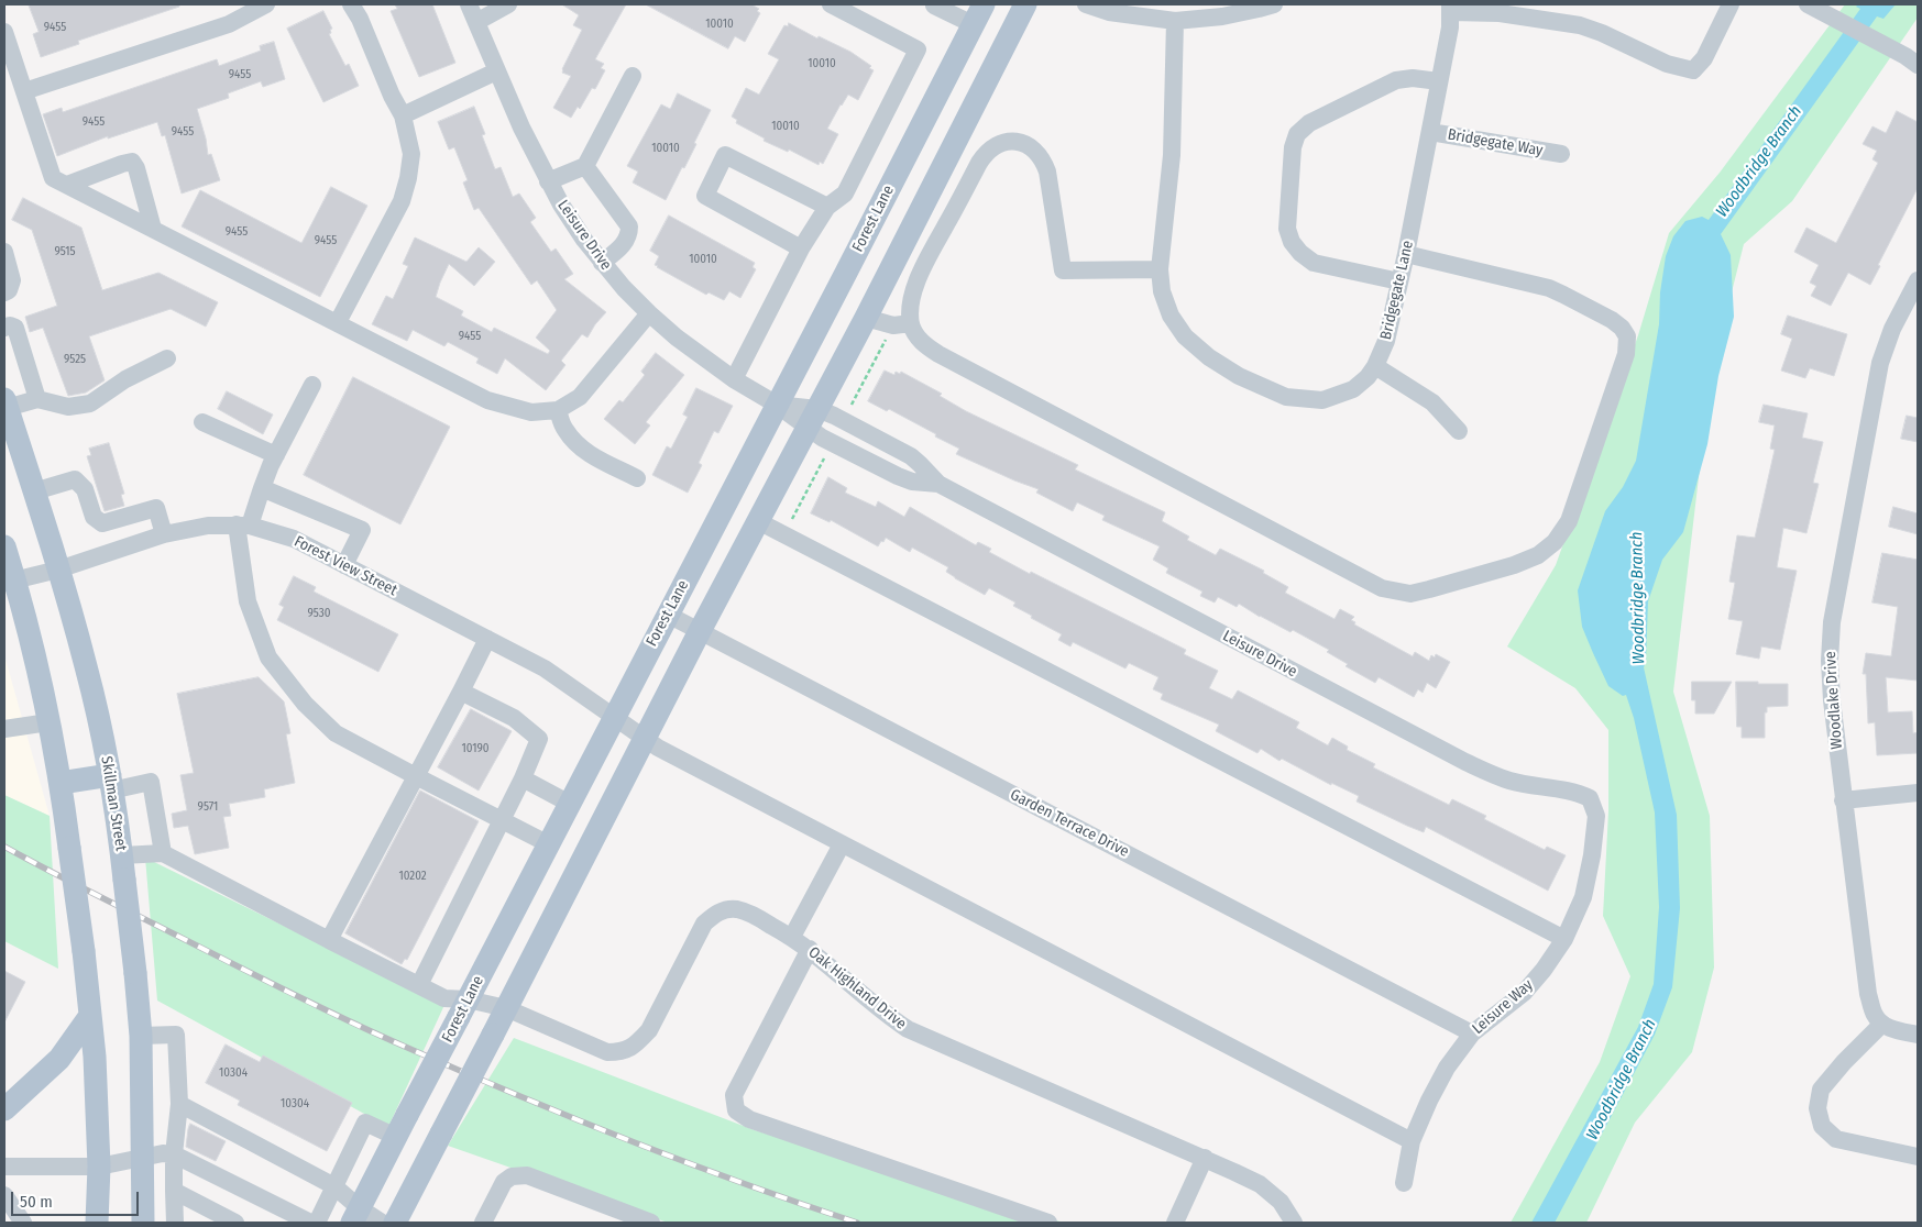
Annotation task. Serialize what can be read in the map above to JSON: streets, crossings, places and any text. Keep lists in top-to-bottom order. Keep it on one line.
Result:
{"streets":{"main road":["Forest Lane","Skillman Street"],"street":["Bridgegate Way","Leisure Drive","Bridgegate Lane","Forest View Street","Woodlake Drive","Garden Terrace Drive","Oak Highland Drive","Leisure Way"]},"crossings":[["Bridgegate Way","Bridgegate Lane"],["Forest Lane","Leisure Drive"],["Forest Lane","Forest View Street"],["Forest Lane","Garden Terrace Drive"],["Forest Lane","Oak Highland Drive"],["Leisure Drive","Leisure Way"],["Forest View Street","Skillman Street"],["Forest View Street","Leisure Way"],["Garden Terrace Drive","Leisure Way"]],"water":["Woodbridge Branch"],"house_numbers":["10010","9455","10010","9455","9455","10010","9455","10010","9455","9455","9515","10010","9455","9525","9530","10190","9571","10202","10304","10304"],"scale_bar":"50 m"}
